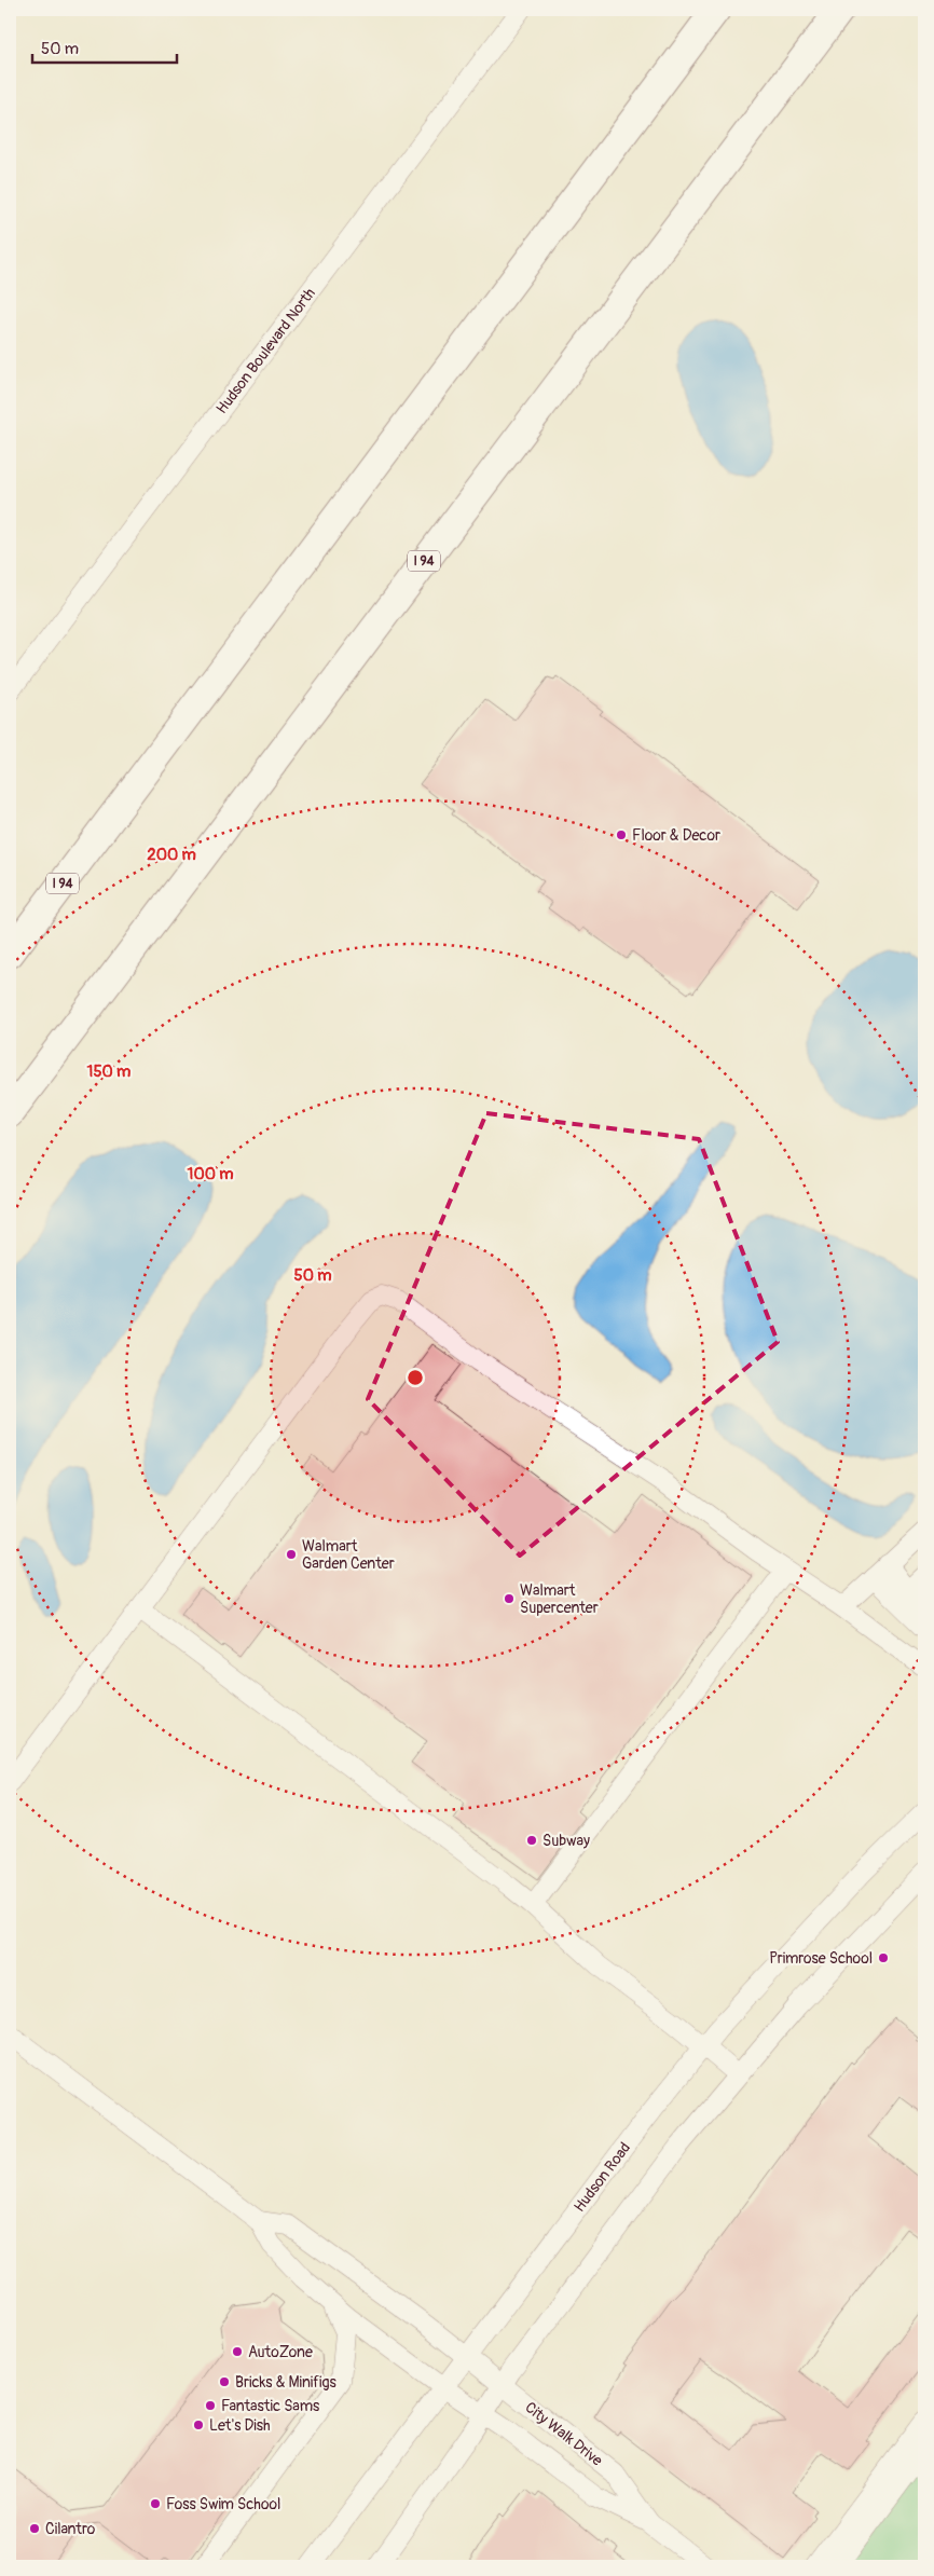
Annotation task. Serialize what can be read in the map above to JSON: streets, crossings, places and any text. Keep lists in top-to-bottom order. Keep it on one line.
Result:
{"streets":{"highway":["I 94"],"street":["Hudson Boulevard North","Hudson Road","City Walk Drive"]},"crossings":[["Hudson Road","City Walk Drive"]],"places":["Floor & Decor","Walmart Garden Center","Walmart Supercenter","Subway","Primrose School","AutoZone","Bricks & Minifigs","Fantastic Sams","Let's Dish","Foss Swim School","Cilantro"],"scale_bar":"50 m","rings":["200 m","150 m","100 m","50 m"]}
